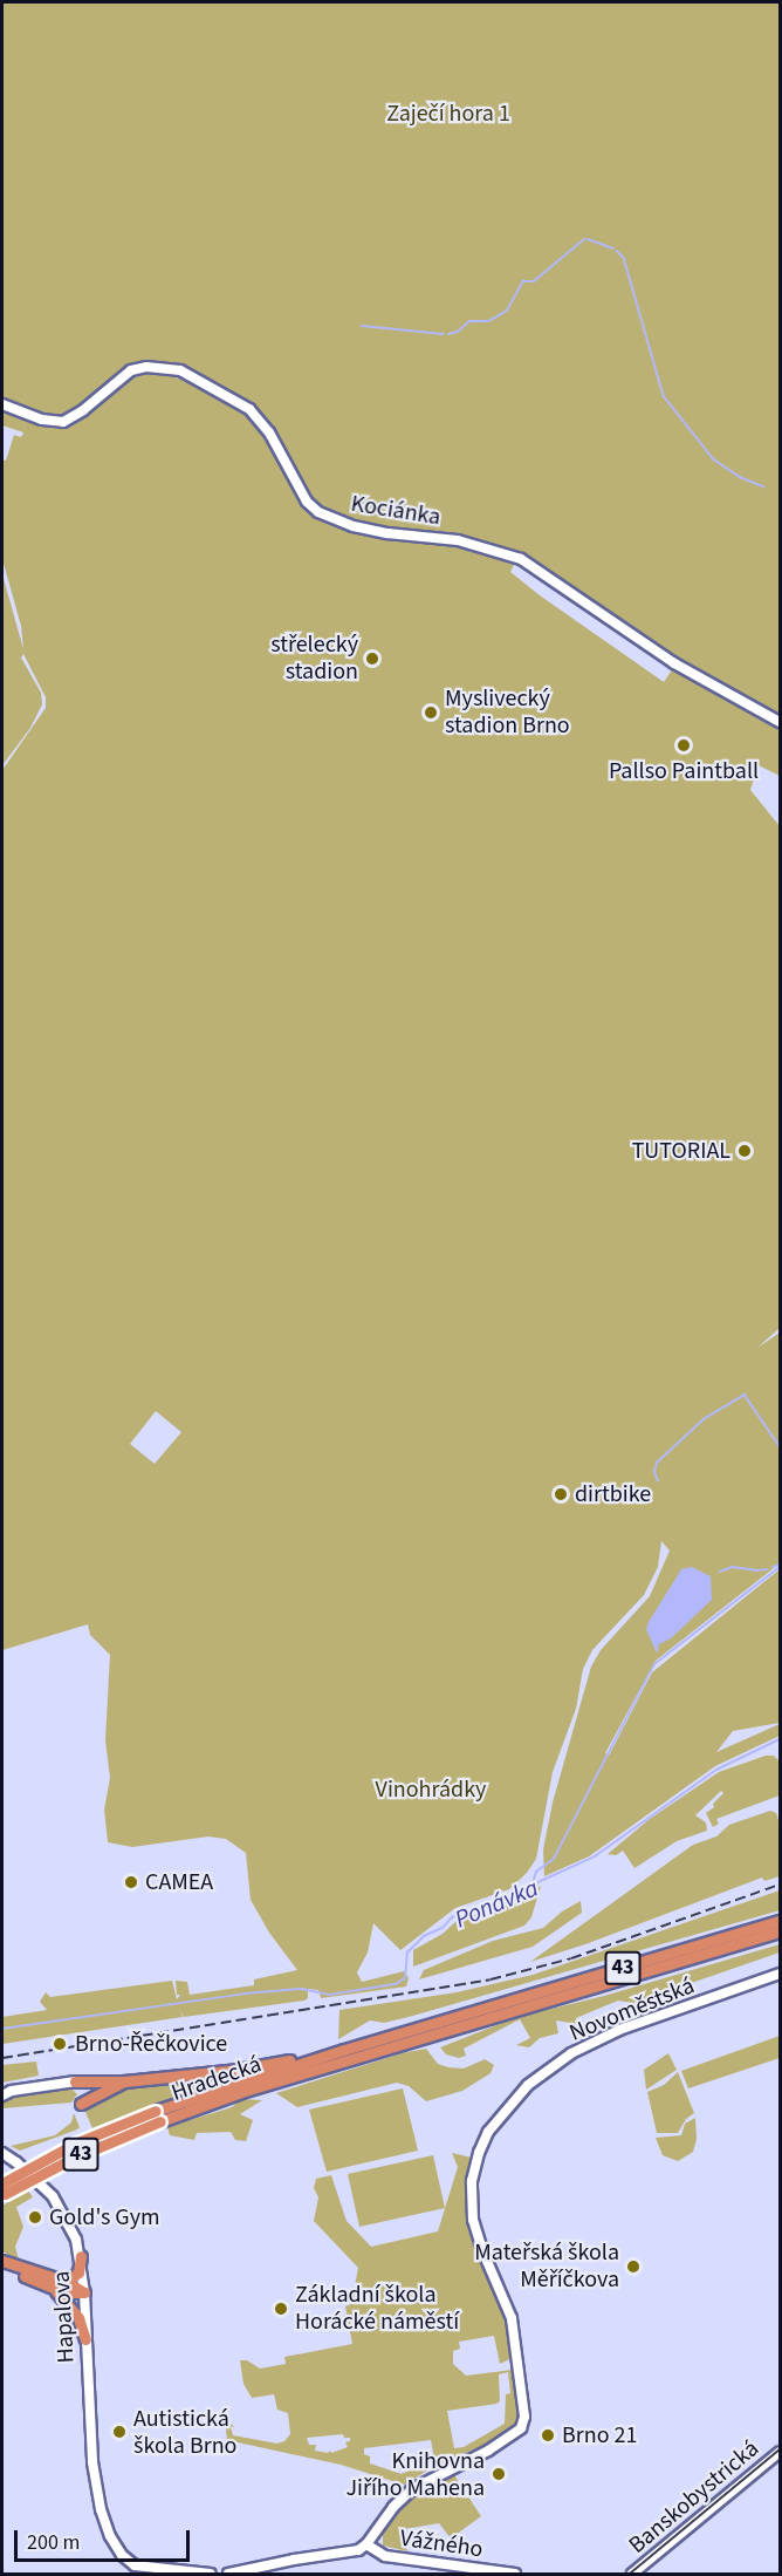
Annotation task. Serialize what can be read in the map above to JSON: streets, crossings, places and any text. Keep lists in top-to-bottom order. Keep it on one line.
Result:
{"streets":{"highway":["43","Hradecká"],"street":["Kociánka","Novoměstská","Hapalova","Banskobystrická","Vážného"]},"crossings":[["43","Hradecká"],["Novoměstská","Vážného"]],"water":["Ponávka"],"parks":["Zaječí hora 1","Vinohrádky"],"places":["střelecký stadion","Myslivecký stadion Brno","Pallso Paintball","TUTORIAL","dirtbike","CAMEA","Brno-Řečkovice","Gold's Gym","Mateřská škola Měříčkova","Základní škola Horácké náměstí","Autistická škola Brno","Brno 21","Knihovna Jiřího Mahena"],"scale_bar":"200 m"}
